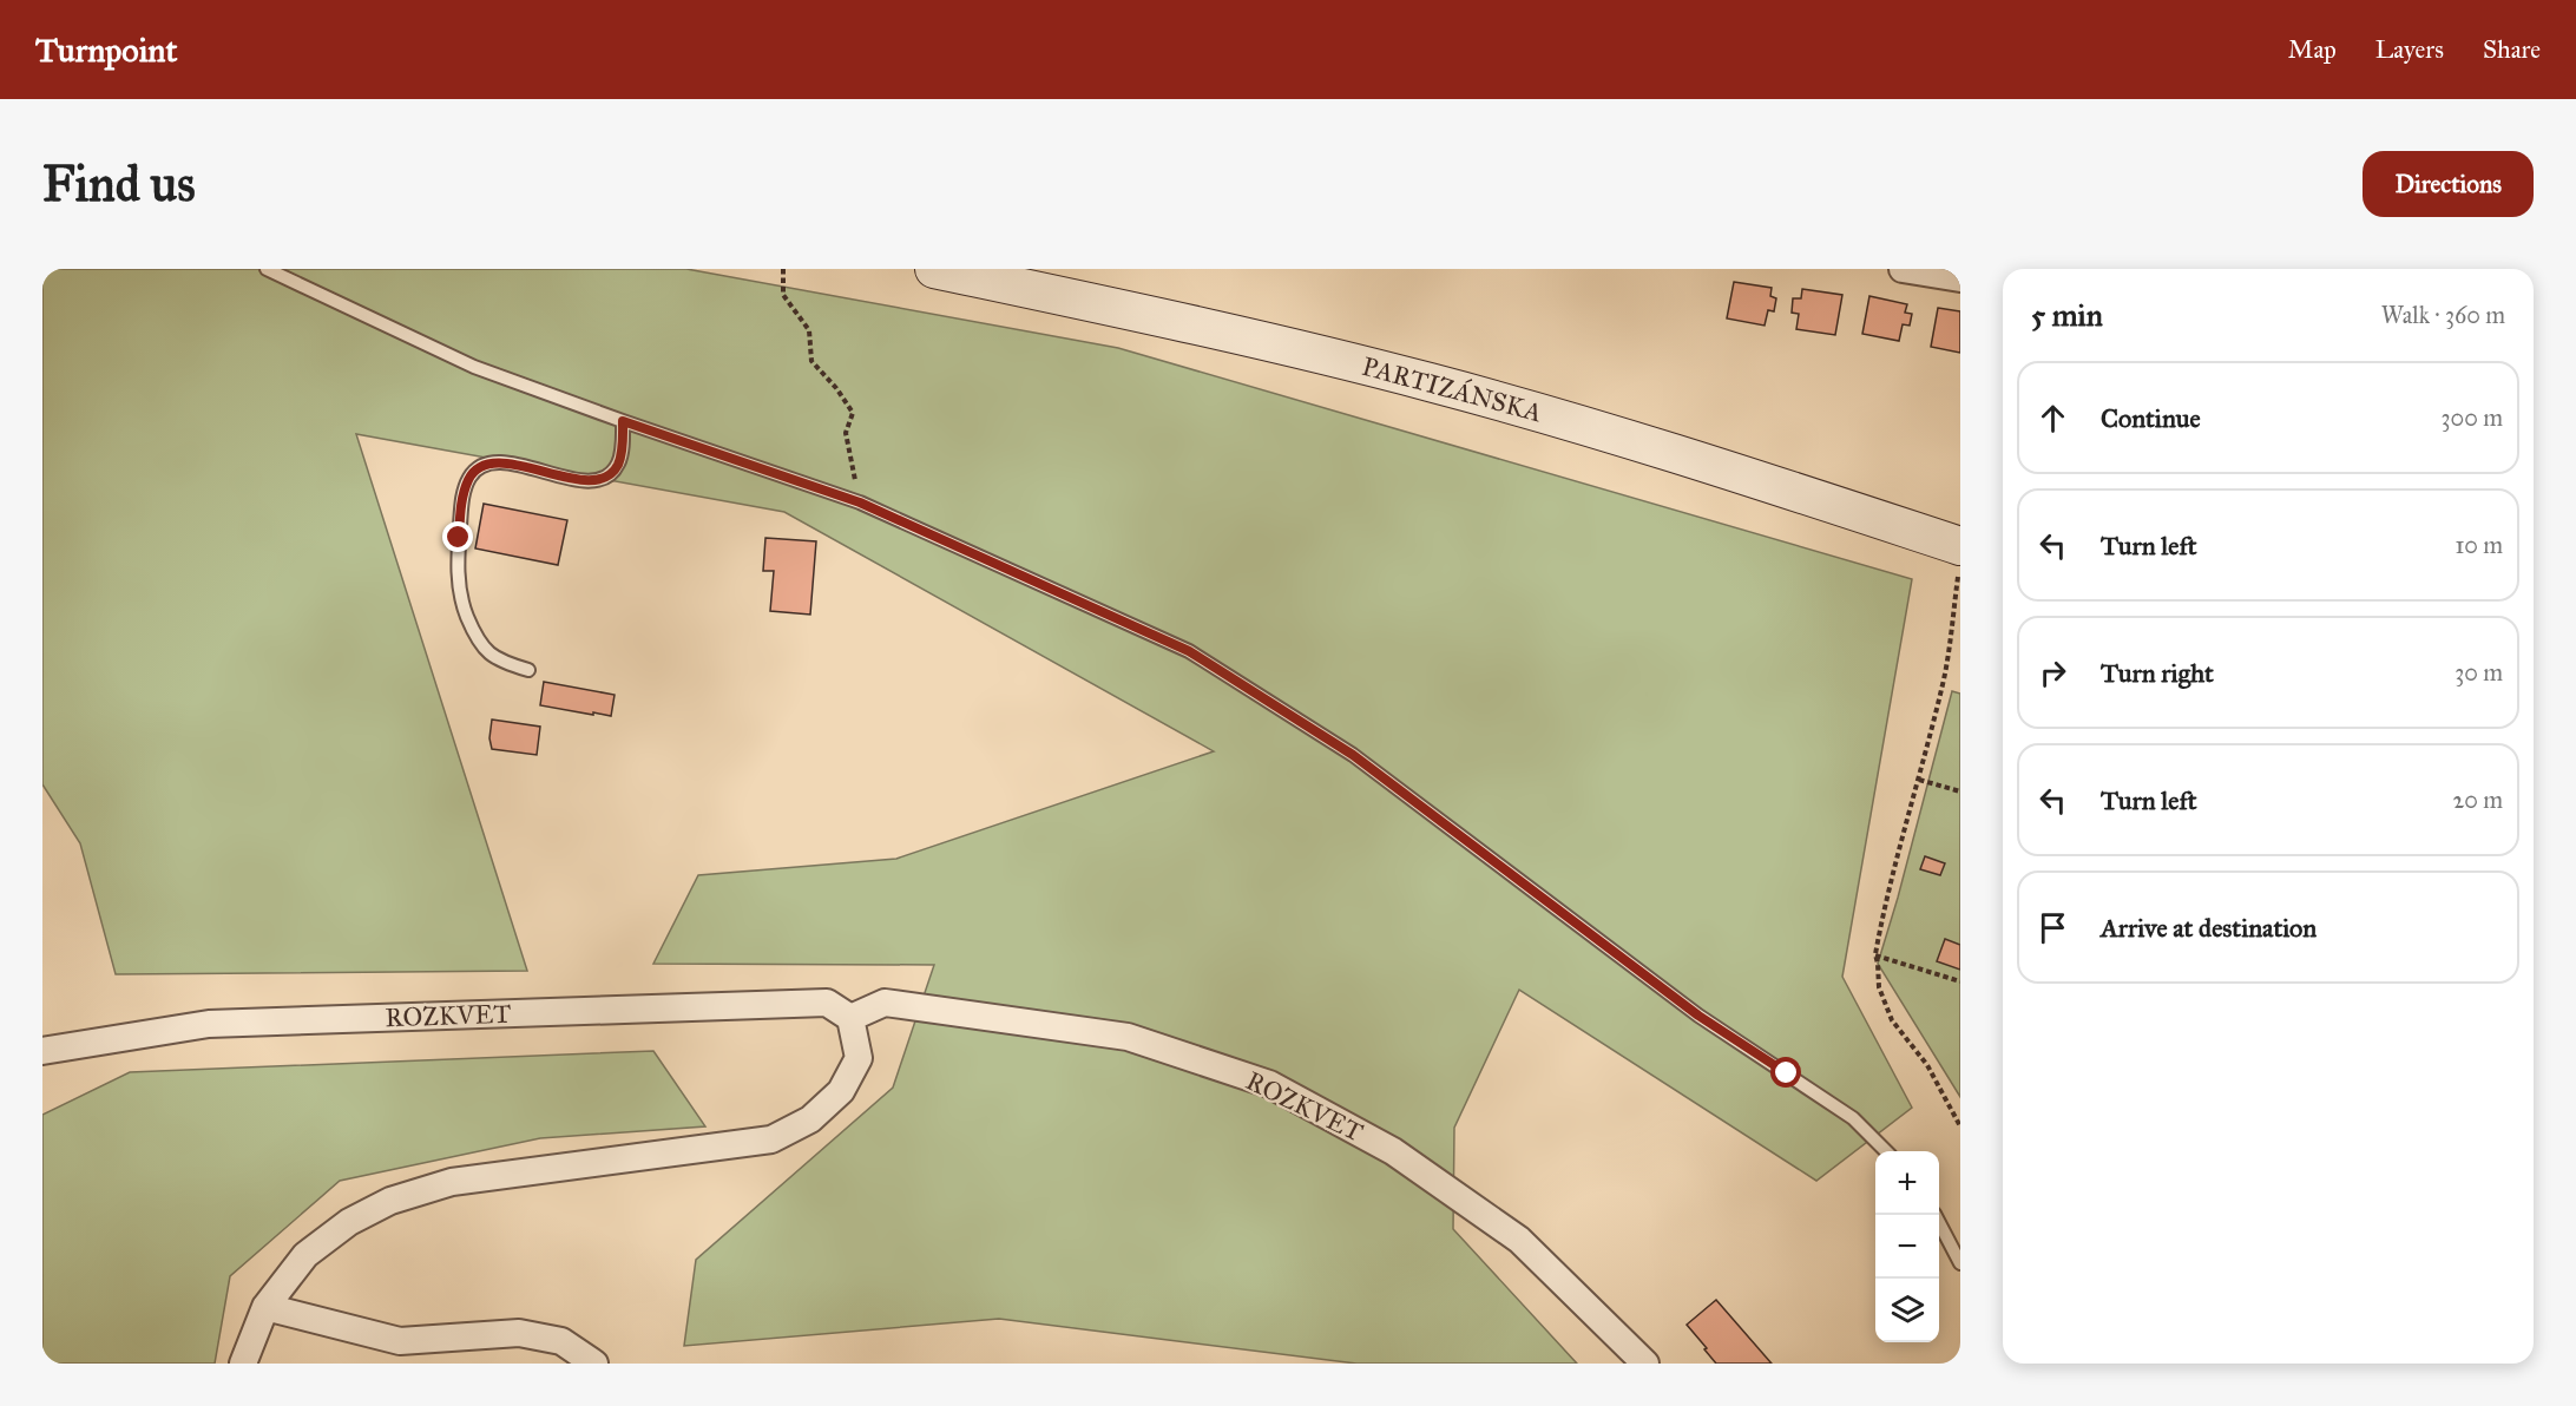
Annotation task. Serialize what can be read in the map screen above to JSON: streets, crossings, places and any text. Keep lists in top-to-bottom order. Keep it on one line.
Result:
{"streets":{"main road":["PARTIZÁNSKA"],"street":["ROZKVET"]},"page":{"header":"Turnpoint","nav":["Map","Layers","Share"],"buttons":"Directions","title":"Find us","heading":["5 min","Walk · 360 m"],"list":[["Continue","300 m"],["Turn left","10 m"],["Turn right","30 m"],["Turn left","20 m"],"Arrive at destination"],"map_buttons":["+","−"]}}
